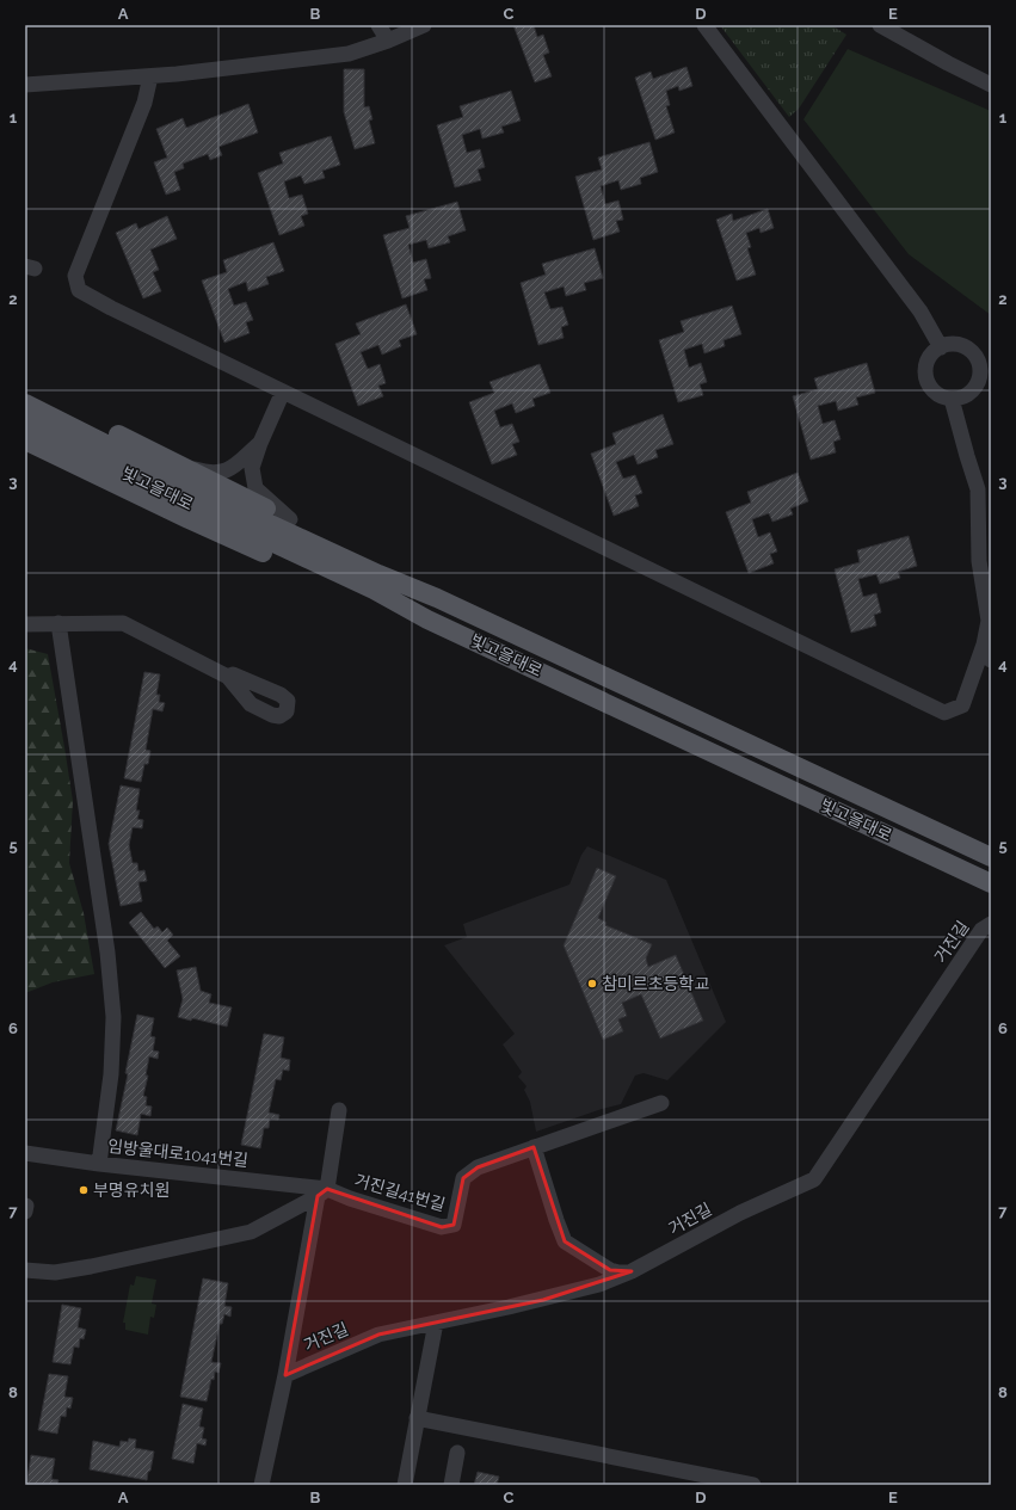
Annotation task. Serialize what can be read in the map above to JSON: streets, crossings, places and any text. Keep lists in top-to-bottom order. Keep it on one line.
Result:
{"streets":{"main road":["빛고을대로"],"street":["거진길","임방울대로1041번길","거진길41번길"]},"crossings":[["임방울대로1041번길","거진길41번길"]],"places":["참미르초등학교","부명유치원"],"grid":{"columns":["A","B","C","D","E"],"rows":["1","2","3","4","5","6","7","8"]}}
